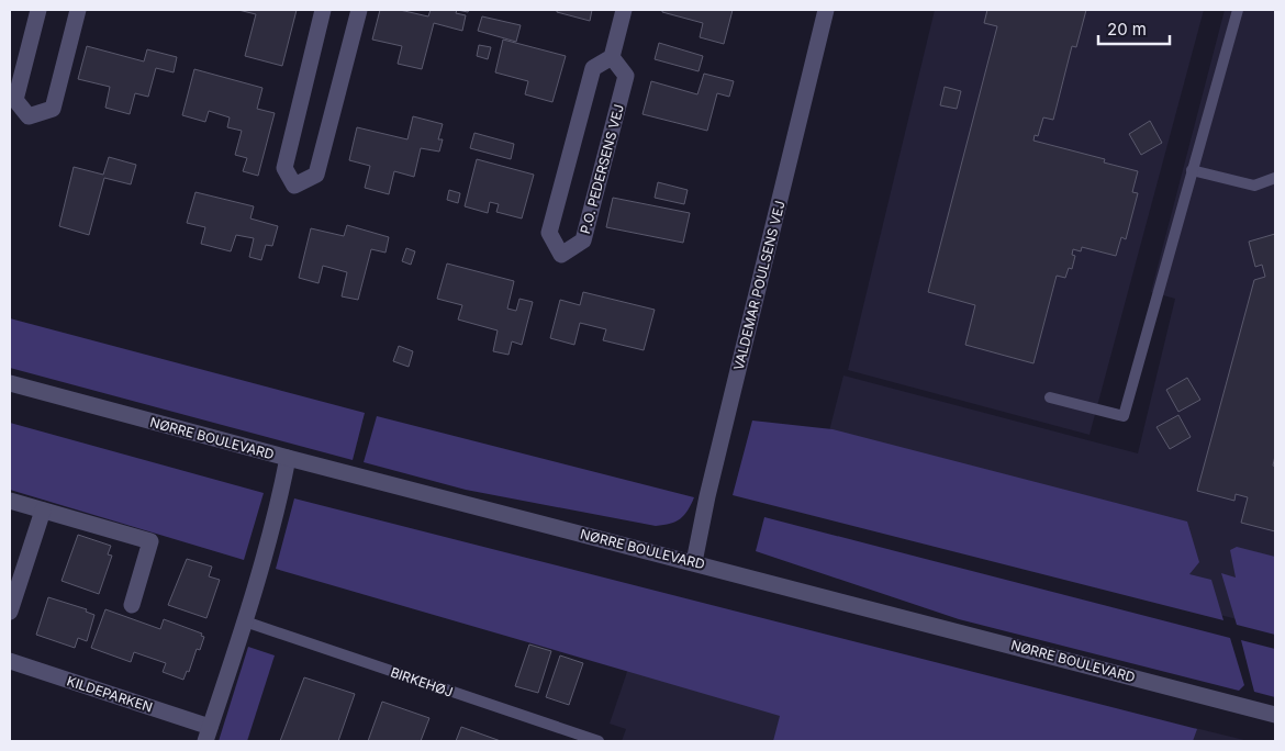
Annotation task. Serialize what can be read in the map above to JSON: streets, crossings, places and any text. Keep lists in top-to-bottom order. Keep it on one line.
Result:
{"streets":{"street":["P.O. PEDERSENS VEJ","VALDEMAR POULSENS VEJ","NØRRE BOULEVARD","KILDEPARKEN"],"lane":["BIRKEHØJ"]},"crossings":[["VALDEMAR POULSENS VEJ","NØRRE BOULEVARD"]],"scale_bar":"20 m"}
